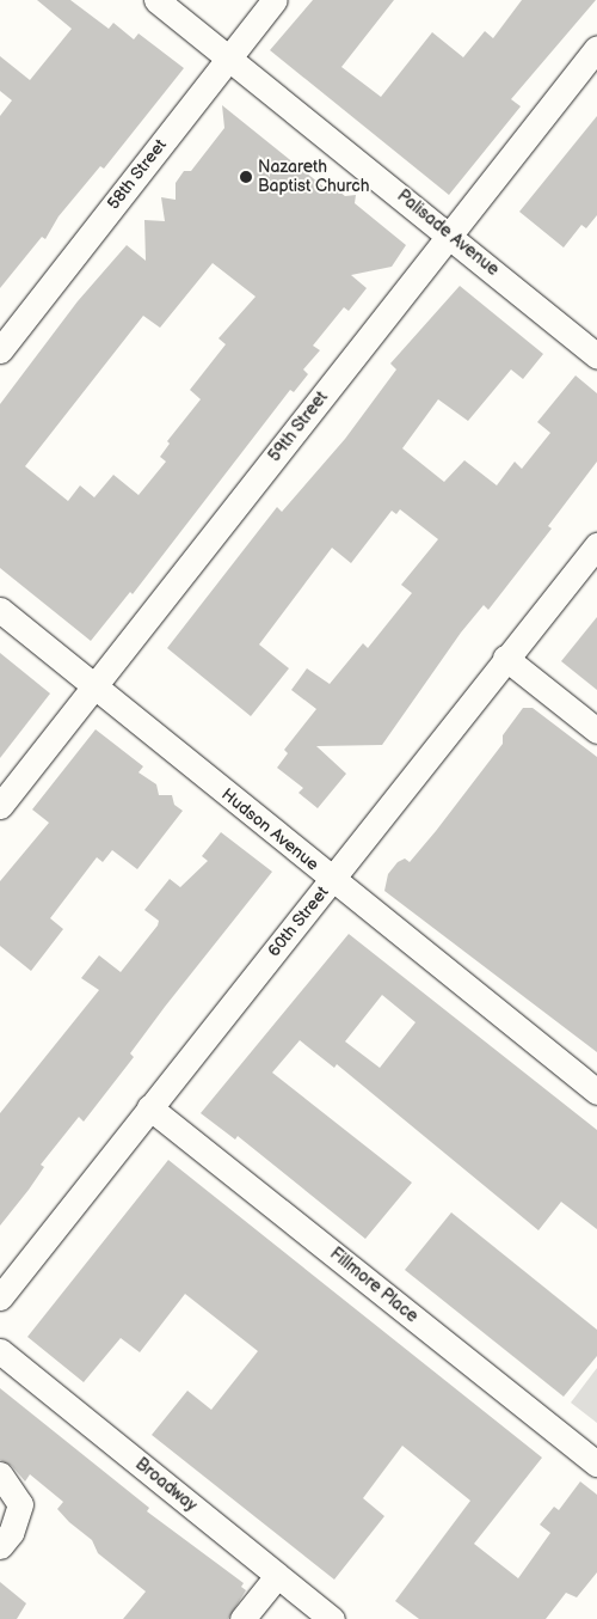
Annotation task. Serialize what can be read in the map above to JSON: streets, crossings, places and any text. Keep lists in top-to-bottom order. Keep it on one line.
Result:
{"streets":{"street":["58th Street","Palisade Avenue","59th Street","Hudson Avenue","60th Street","Fillmore Place","Broadway"]},"crossings":[["58th Street","Palisade Avenue"],["Palisade Avenue","59th Street"],["59th Street","Hudson Avenue"],["Hudson Avenue","60th Street"],["60th Street","Fillmore Place"]],"places":["Nazareth Baptist Church"]}
